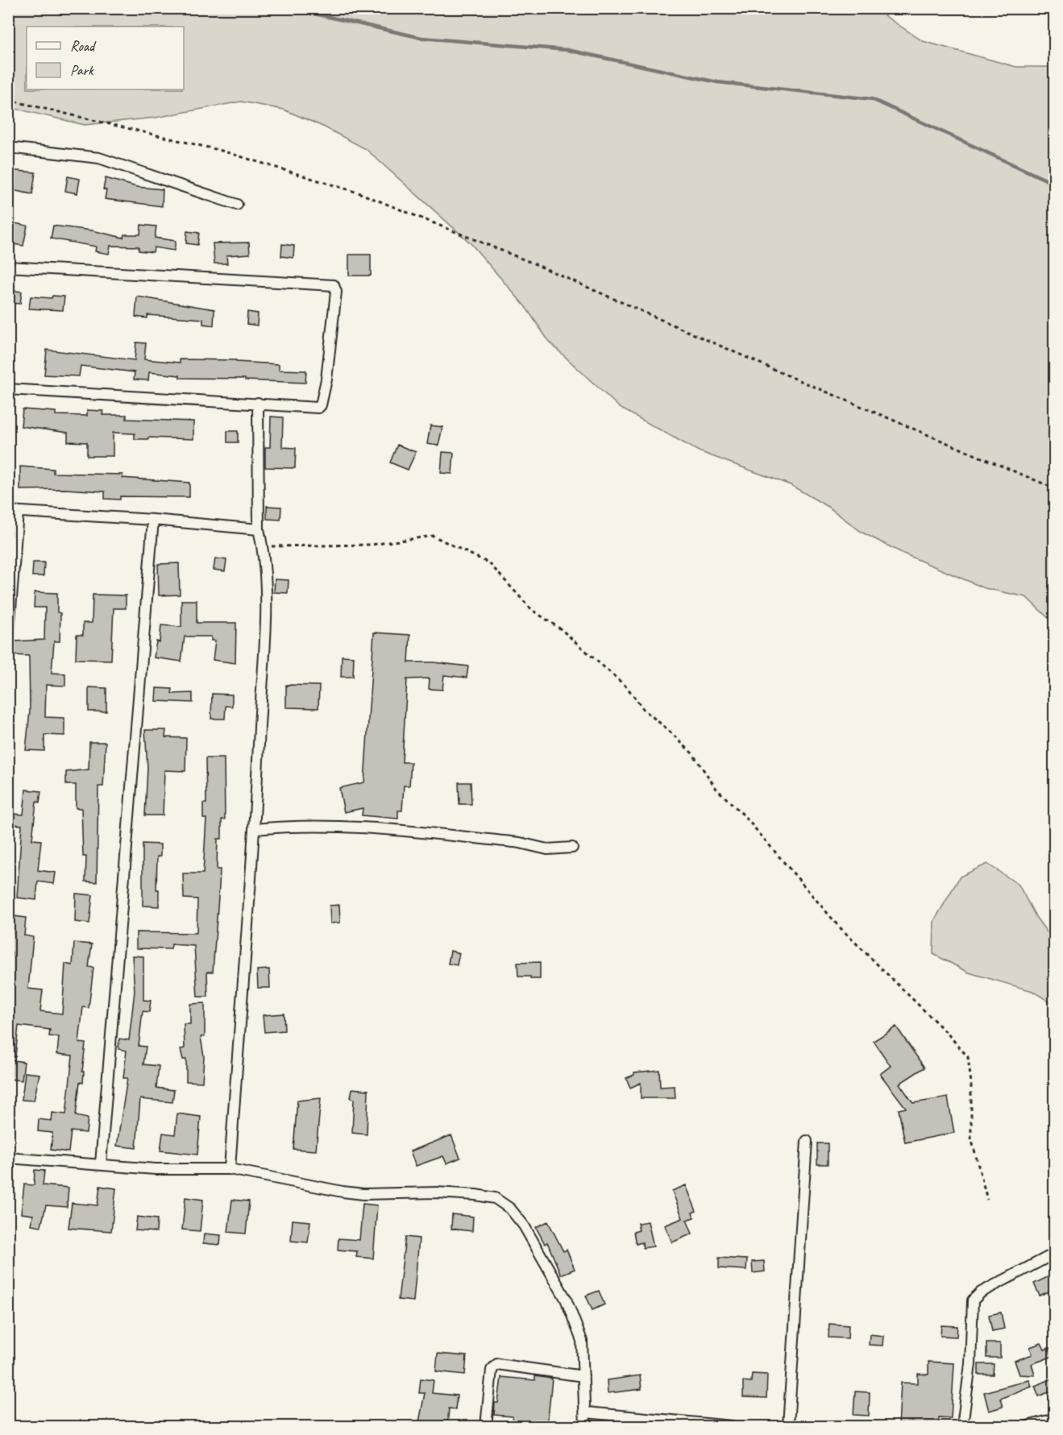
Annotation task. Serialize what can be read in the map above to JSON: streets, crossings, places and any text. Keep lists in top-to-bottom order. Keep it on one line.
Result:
{"legend":["Road","Park"]}
